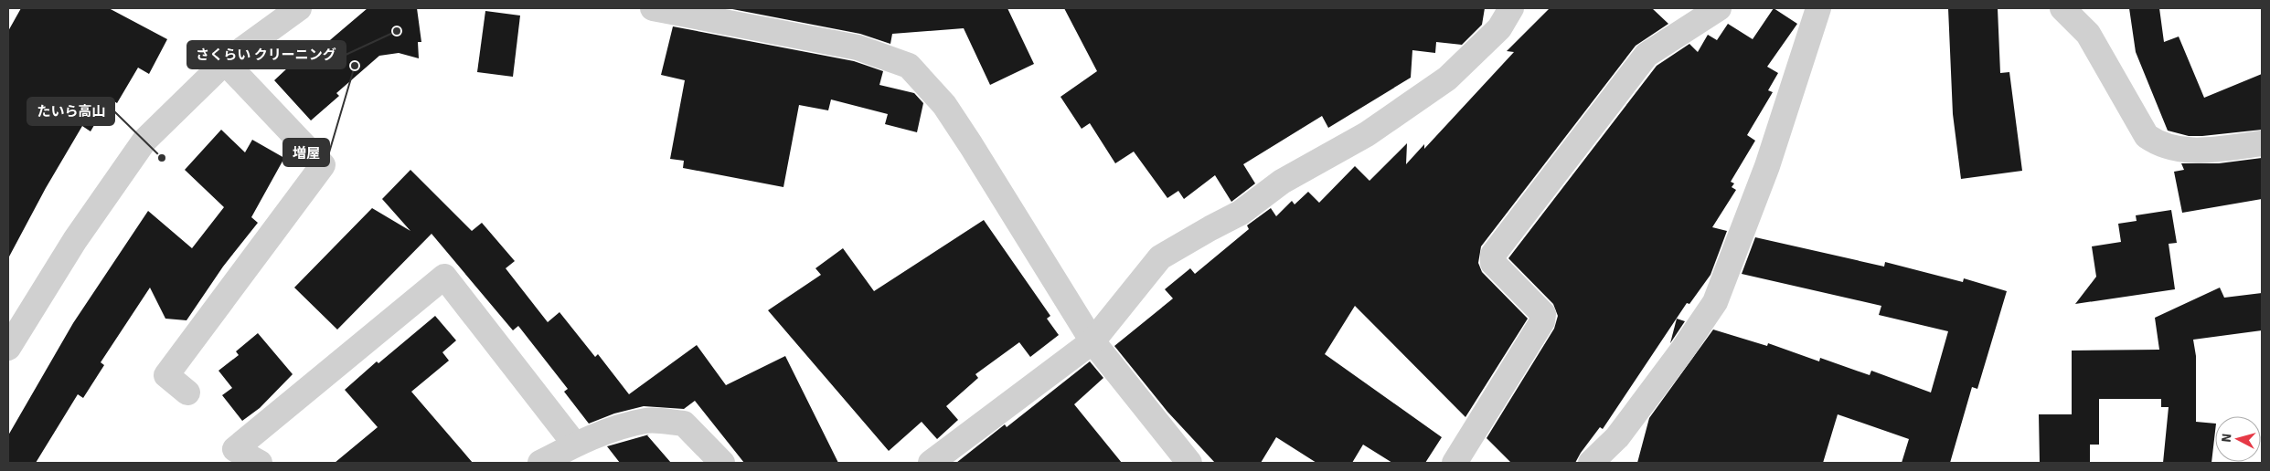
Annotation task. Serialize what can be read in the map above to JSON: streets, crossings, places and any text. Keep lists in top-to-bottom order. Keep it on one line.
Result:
{"places":["さくらい クリーニング","増屋","たいら高山"],"north":"left"}
